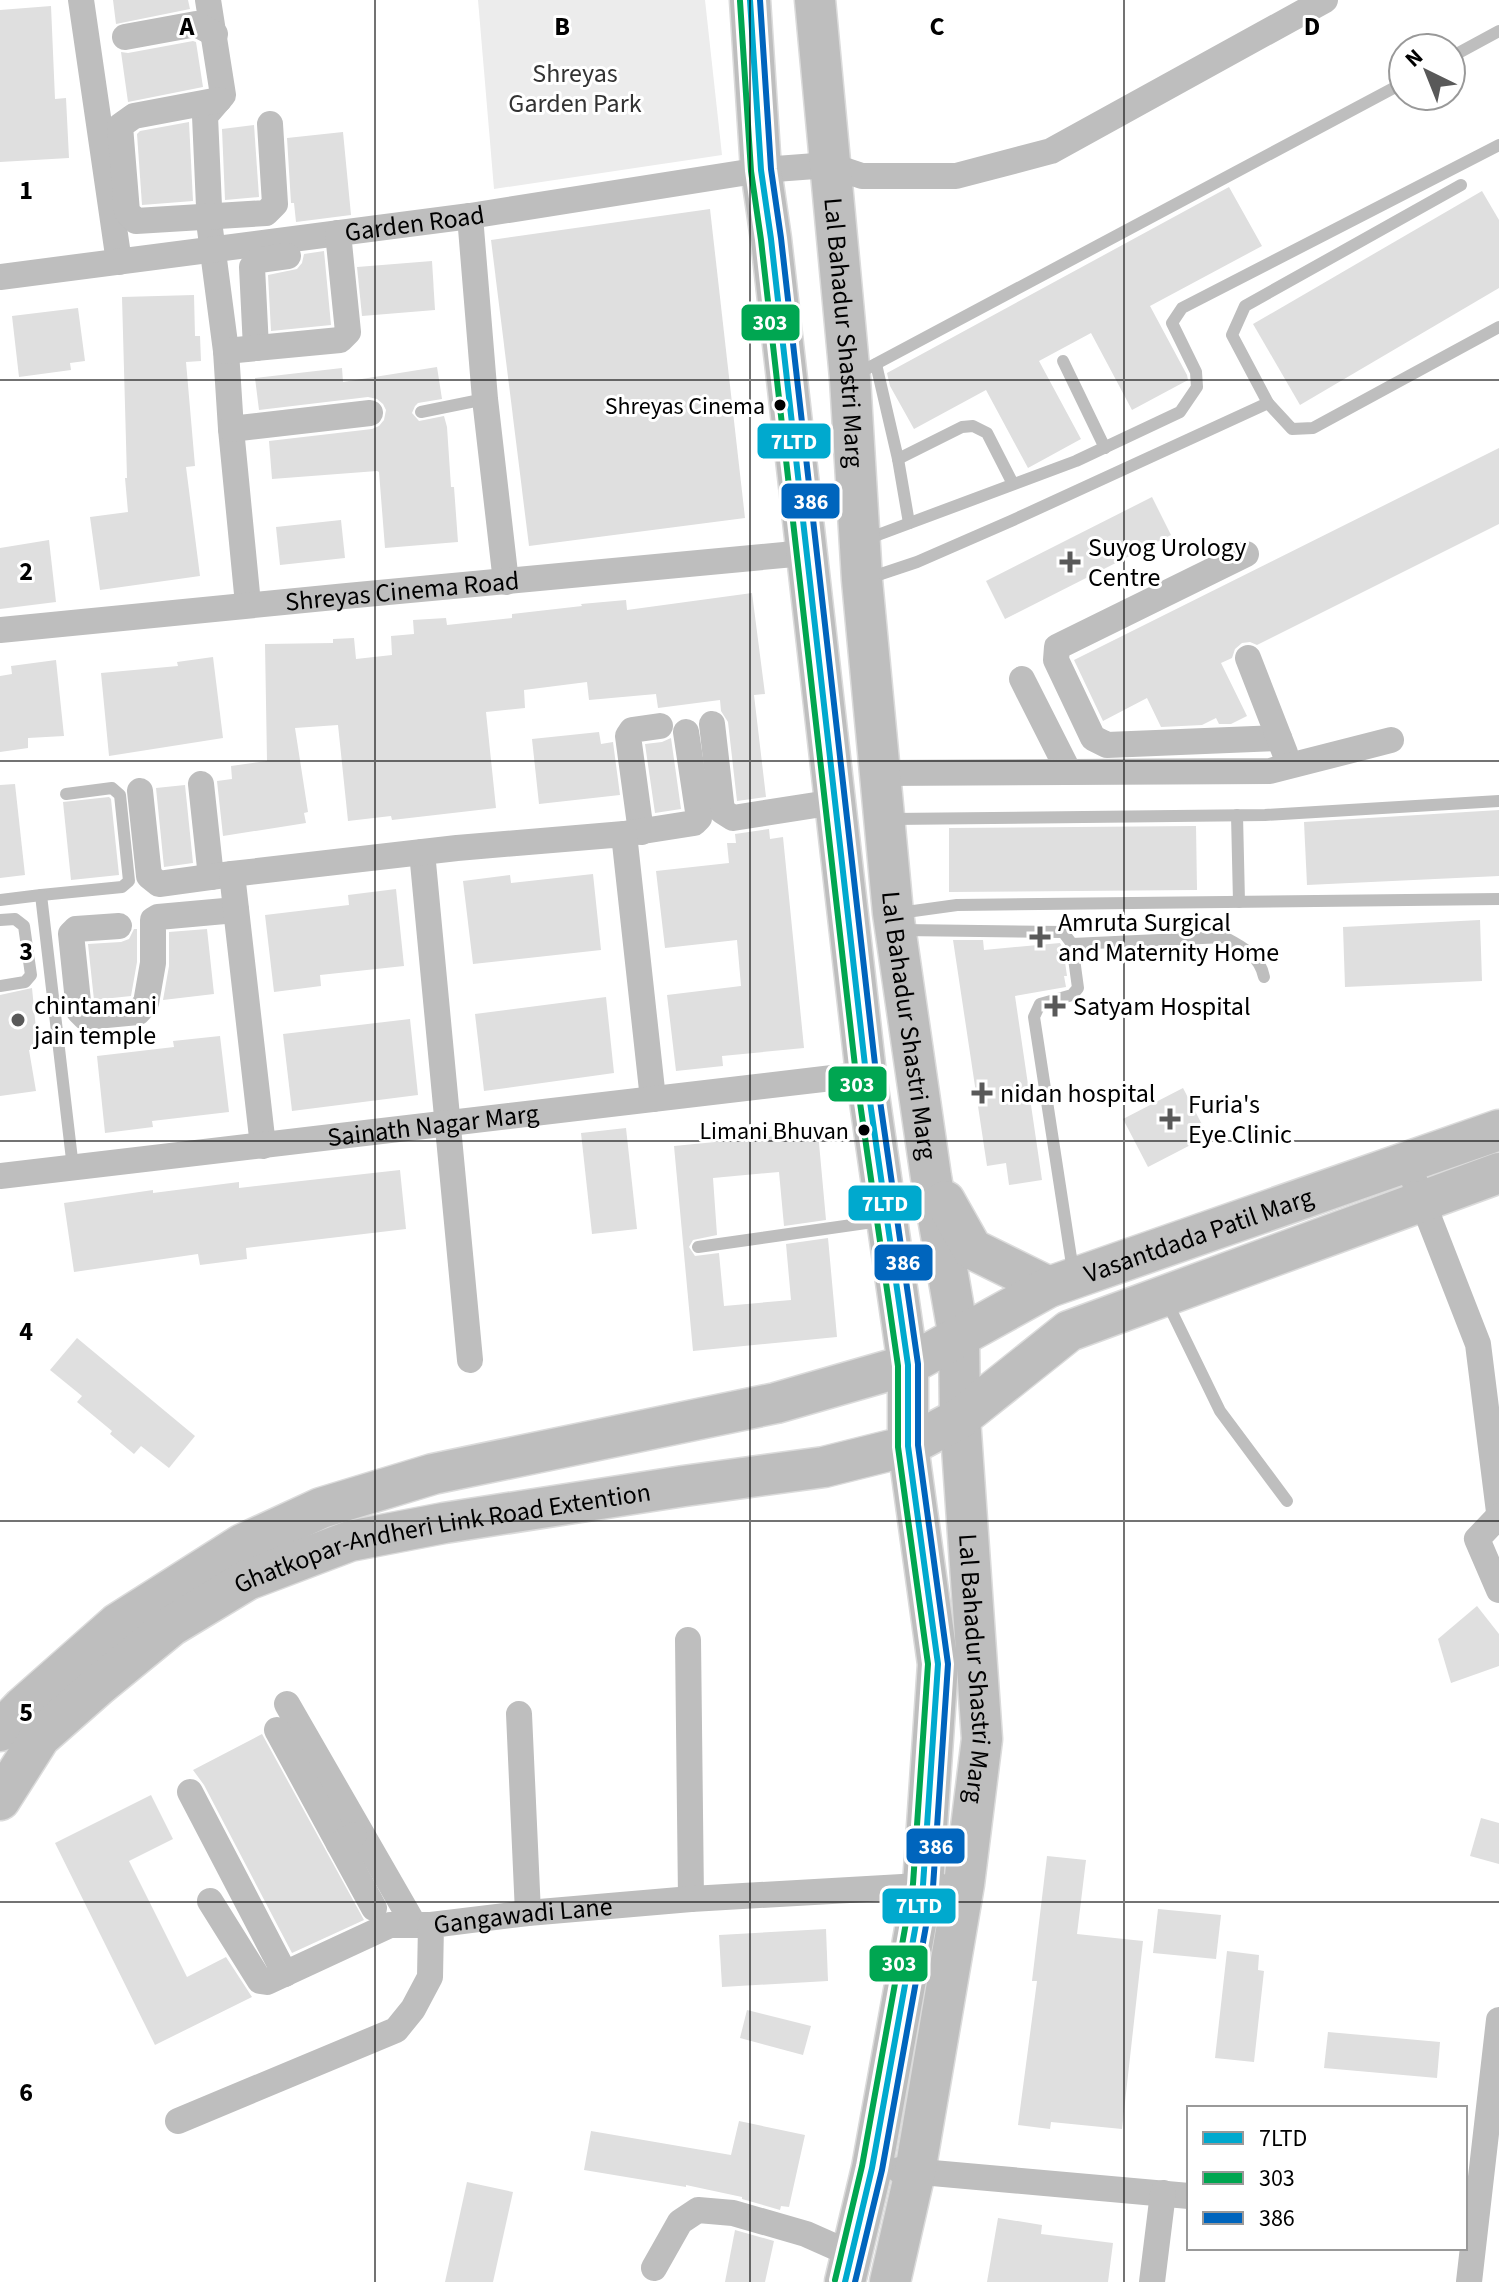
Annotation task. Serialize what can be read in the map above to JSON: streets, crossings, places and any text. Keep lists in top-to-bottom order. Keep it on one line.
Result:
{"streets":{"main road":["Lal Bahadur Shastri Marg","Vasantdada Patil Marg","Ghatkopar-Andheri Link Road Extention"],"street":["Garden Road","Shreyas Cinema Road","Sainath Nagar Marg","Gangawadi Lane"]},"crossings":[["Garden Road","Lal Bahadur Shastri Marg"],["Lal Bahadur Shastri Marg","Shreyas Cinema Road"],["Lal Bahadur Shastri Marg","Sainath Nagar Marg"],["Lal Bahadur Shastri Marg","Vasantdada Patil Marg"],["Lal Bahadur Shastri Marg","Ghatkopar-Andheri Link Road Extention"],["Lal Bahadur Shastri Marg","Gangawadi Lane"],["Vasantdada Patil Marg","Ghatkopar-Andheri Link Road Extention"]],"parks":["Shreyas Garden Park"],"places":{"other":["Shreyas Cinema","chintamani jain temple","Limani Bhuvan"],"health":["Suyog Urology Centre","Amruta Surgical and Maternity Home","Satyam Hospital","nidan hospital","Furia's Eye Clinic"]},"lines":["transit line 7LTD","transit line 386","transit line 303"],"legend":["7LTD","303","386"],"north":"top left","grid":{"columns":["A","B","C","D"],"rows":["1","2","3","4","5","6"]}}
